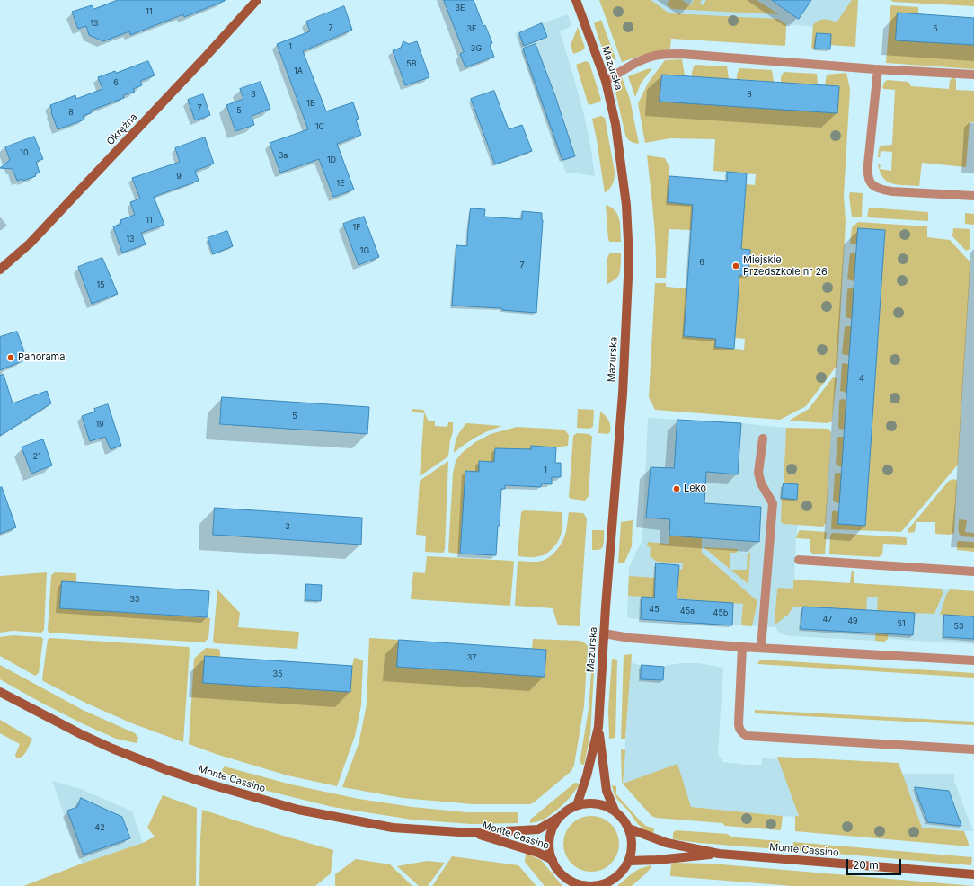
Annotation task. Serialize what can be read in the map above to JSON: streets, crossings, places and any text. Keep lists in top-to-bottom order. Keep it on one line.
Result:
{"streets":{"main road":["Mazurska","Okrężna","Monte Cassino"]},"crossings":[["Mazurska","Monte Cassino"]],"places":["Miejskie Przedszkole nr 26","Panorama","Leko"],"house_numbers":["3E","11","13","7","3F","5","1","3G","5B","1A","6","3","8","1B","7","5","8","1C","10","3a","1D","9","1E","11","1F","13","1G","6","7","15","4","5","19","21","1","3","33","45","45a","45b","47","49","51","53","37","35","42"],"scale_bar":"20 m"}
